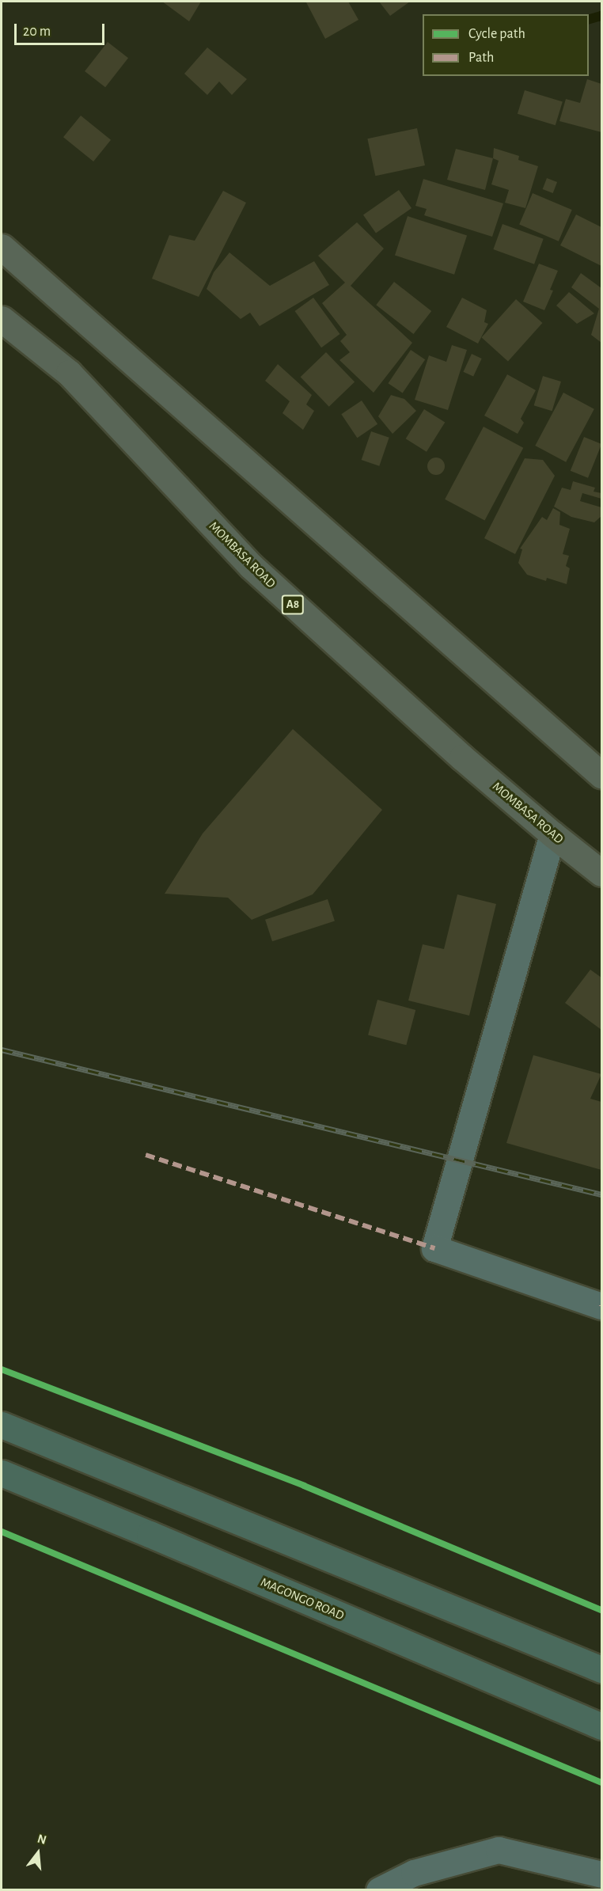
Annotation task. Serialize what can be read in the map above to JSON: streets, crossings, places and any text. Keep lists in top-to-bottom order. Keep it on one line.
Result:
{"streets":{"highway":["MOMBASA ROAD","A8"],"main road":["MAGONGO ROAD"]},"legend":["Cycle path","Path"],"scale_bar":"20 m","north":"top"}
